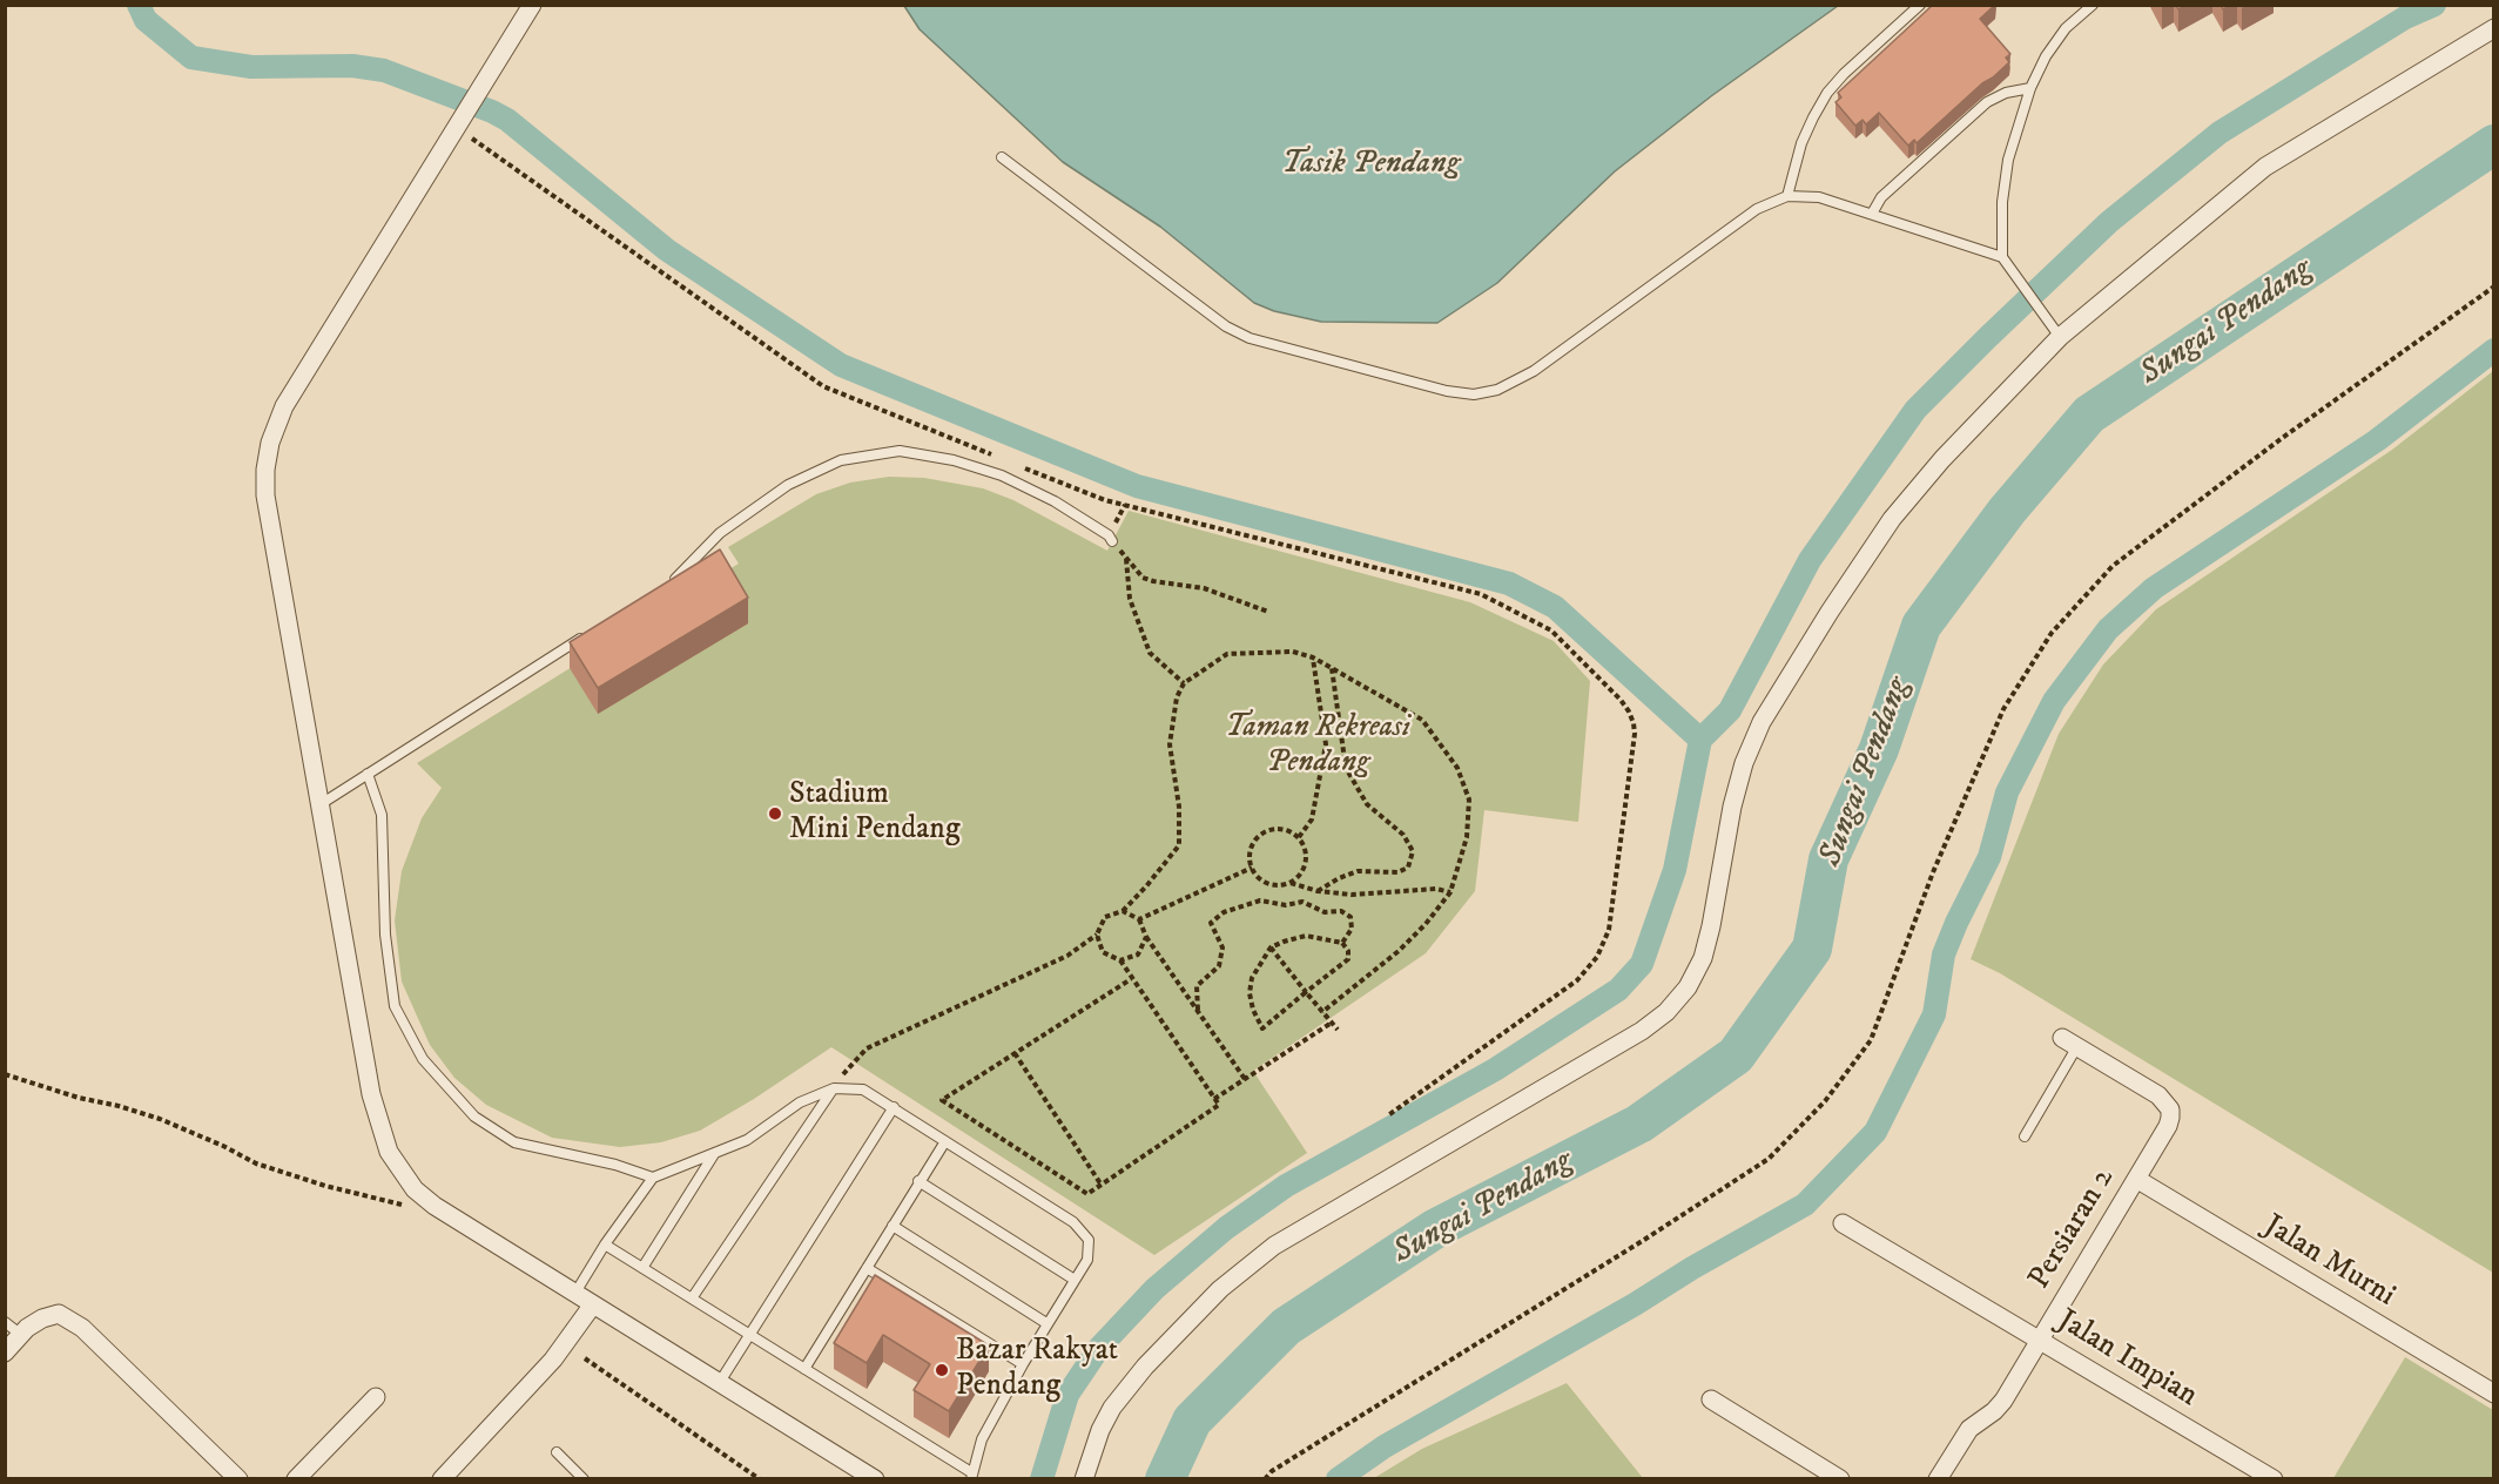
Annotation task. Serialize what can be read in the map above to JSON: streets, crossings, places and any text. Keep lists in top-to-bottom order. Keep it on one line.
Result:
{"streets":{"street":["Persiaran 2","Jalan Murni","Jalan Impian"]},"crossings":[["Persiaran 2","Jalan Murni"],["Persiaran 2","Jalan Impian"]],"water":["Tasik Pendang","Sungai Pendang"],"parks":["Taman Rekreasi Pendang"],"places":["Stadium Mini Pendang","Bazar Rakyat Pendang"]}
